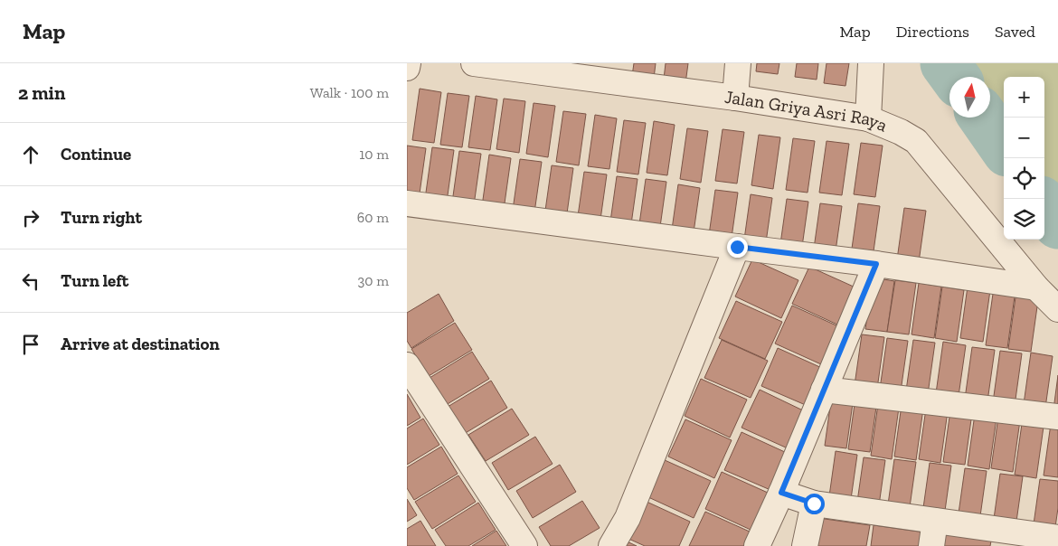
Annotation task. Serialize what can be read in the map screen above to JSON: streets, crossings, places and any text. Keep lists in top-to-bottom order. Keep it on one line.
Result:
{"streets":{"street":["Jalan Griya Asri Raya"]},"north":"top","page":{"header":"Map","nav":["Map","Directions","Saved"],"heading":["2 min","Walk · 100 m"],"map_buttons":["+","−"],"list":[["Continue","10 m"],["Turn right","60 m"],["Turn left","30 m"],"Arrive at destination"]}}
